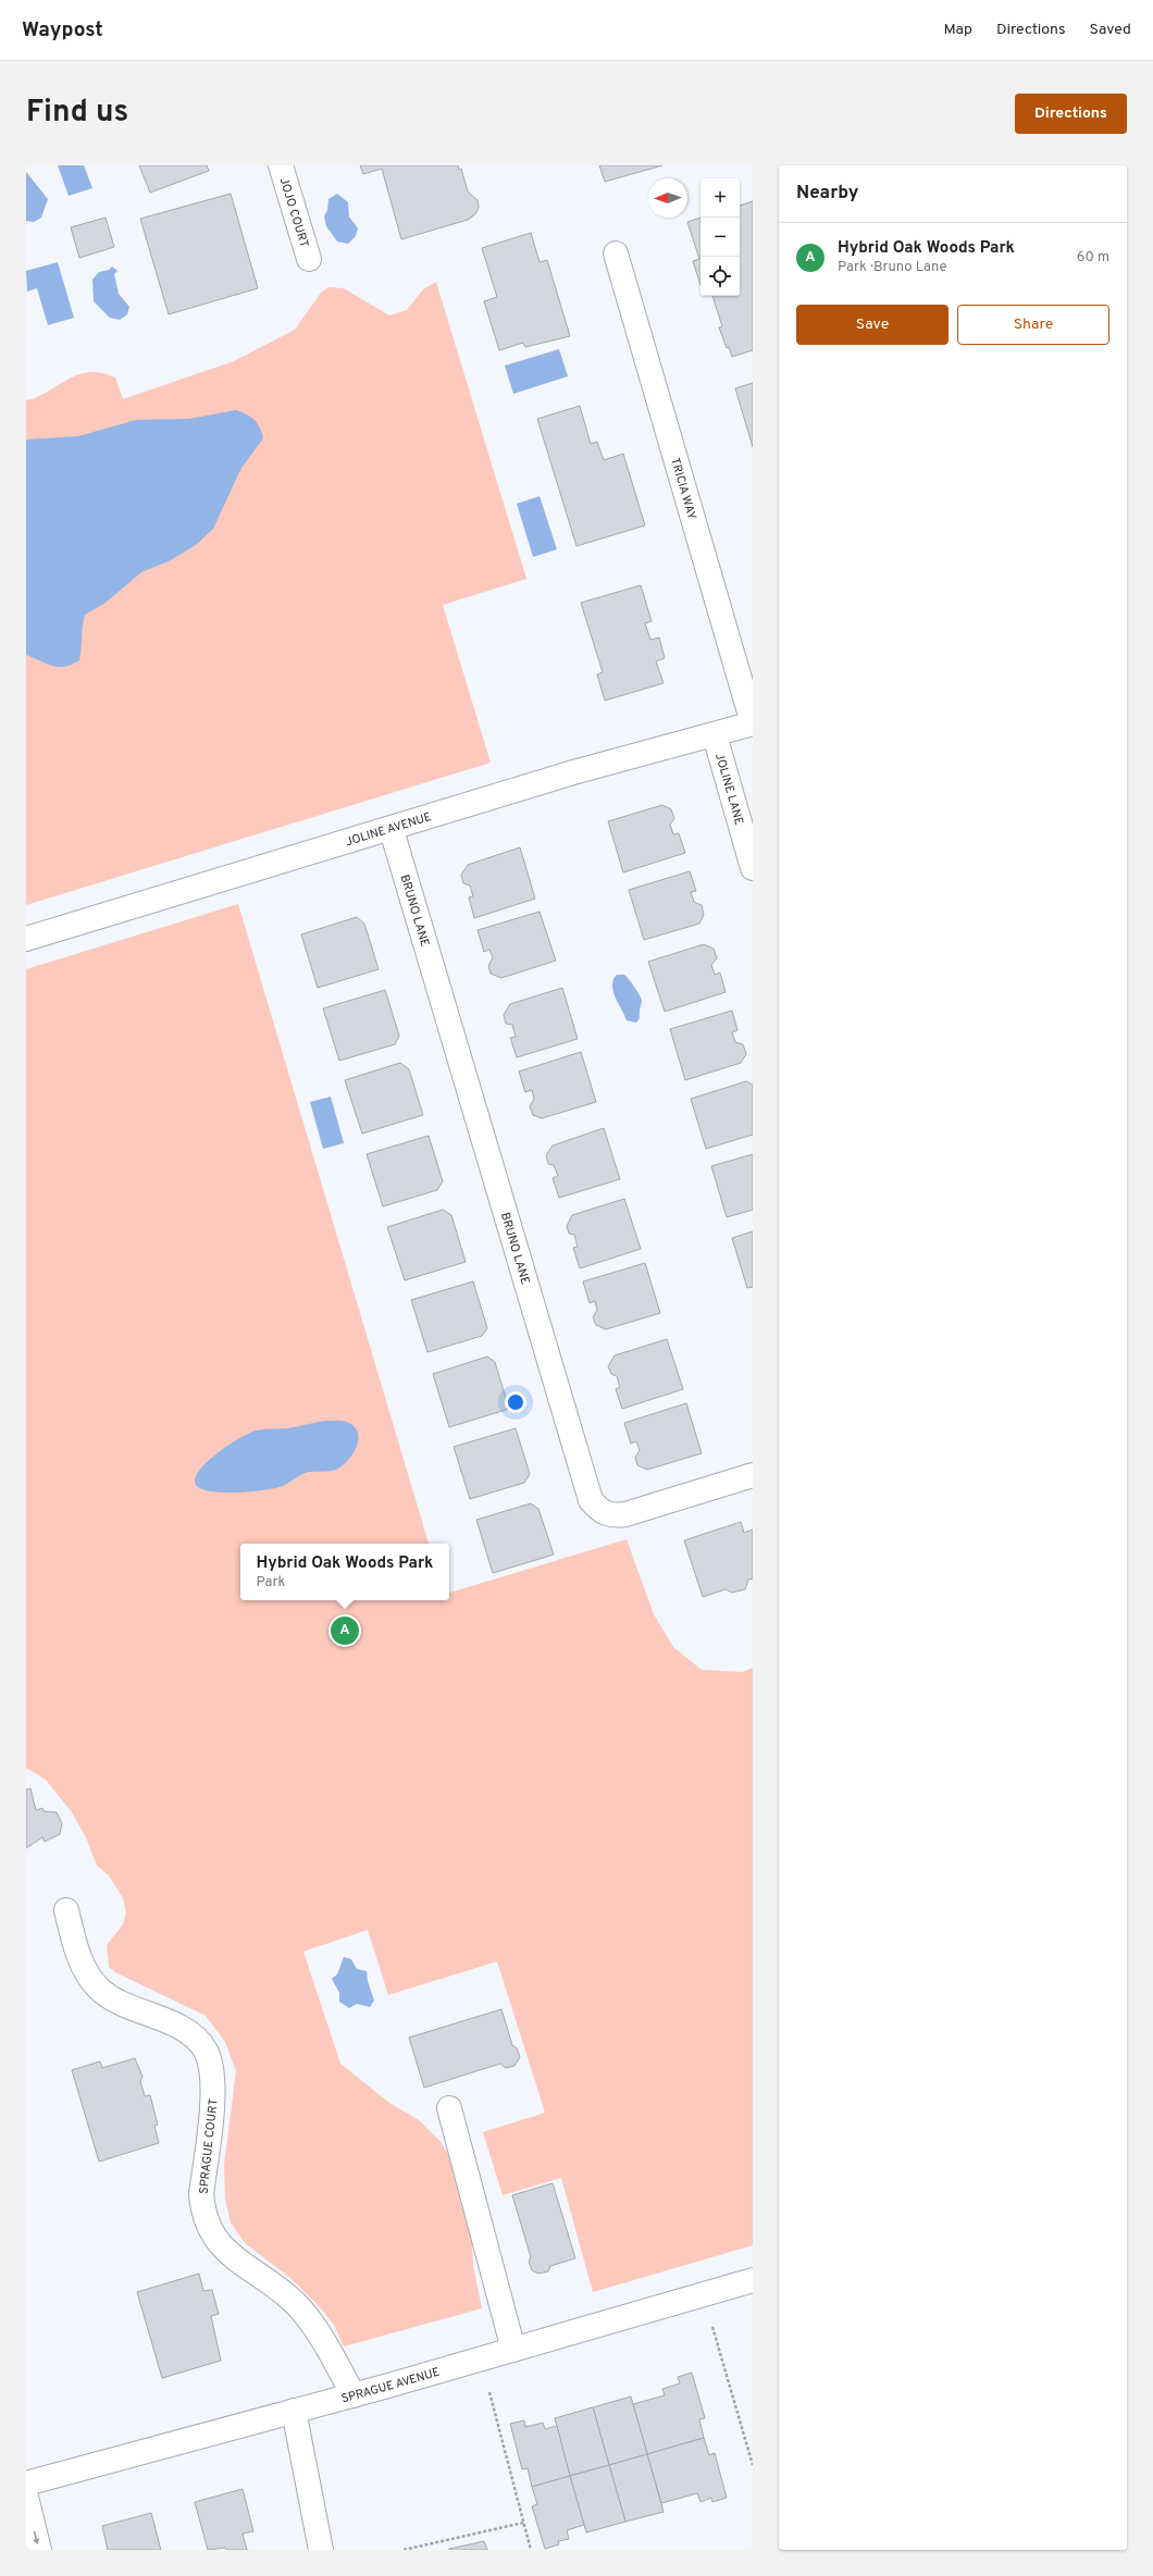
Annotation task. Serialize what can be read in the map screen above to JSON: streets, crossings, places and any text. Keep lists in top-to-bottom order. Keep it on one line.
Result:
{"streets":{"street":["JOJO COURT","TRICIA WAY","JOLINE LANE","JOLINE AVENUE","BRUNO LANE","SPRAGUE COURT","SPRAGUE AVENUE"]},"crossings":[["TRICIA WAY","JOLINE AVENUE"],["JOLINE LANE","JOLINE AVENUE"],["JOLINE AVENUE","BRUNO LANE"],["SPRAGUE COURT","SPRAGUE AVENUE"]],"north":"left","page":{"header":"Waypost","nav":["Map","Directions","Saved"],"title":"Find us","buttons":["Directions",["Save","Share"]],"heading":"Nearby","map_buttons":["+","−"],"list":[{"mark":"A","name":"Hybrid Oak Woods Park","note":"Park · Bruno Lane","value":"60 m"}],"popup":["Hybrid Oak Woods Park","Park"],"pins":"A"}}
